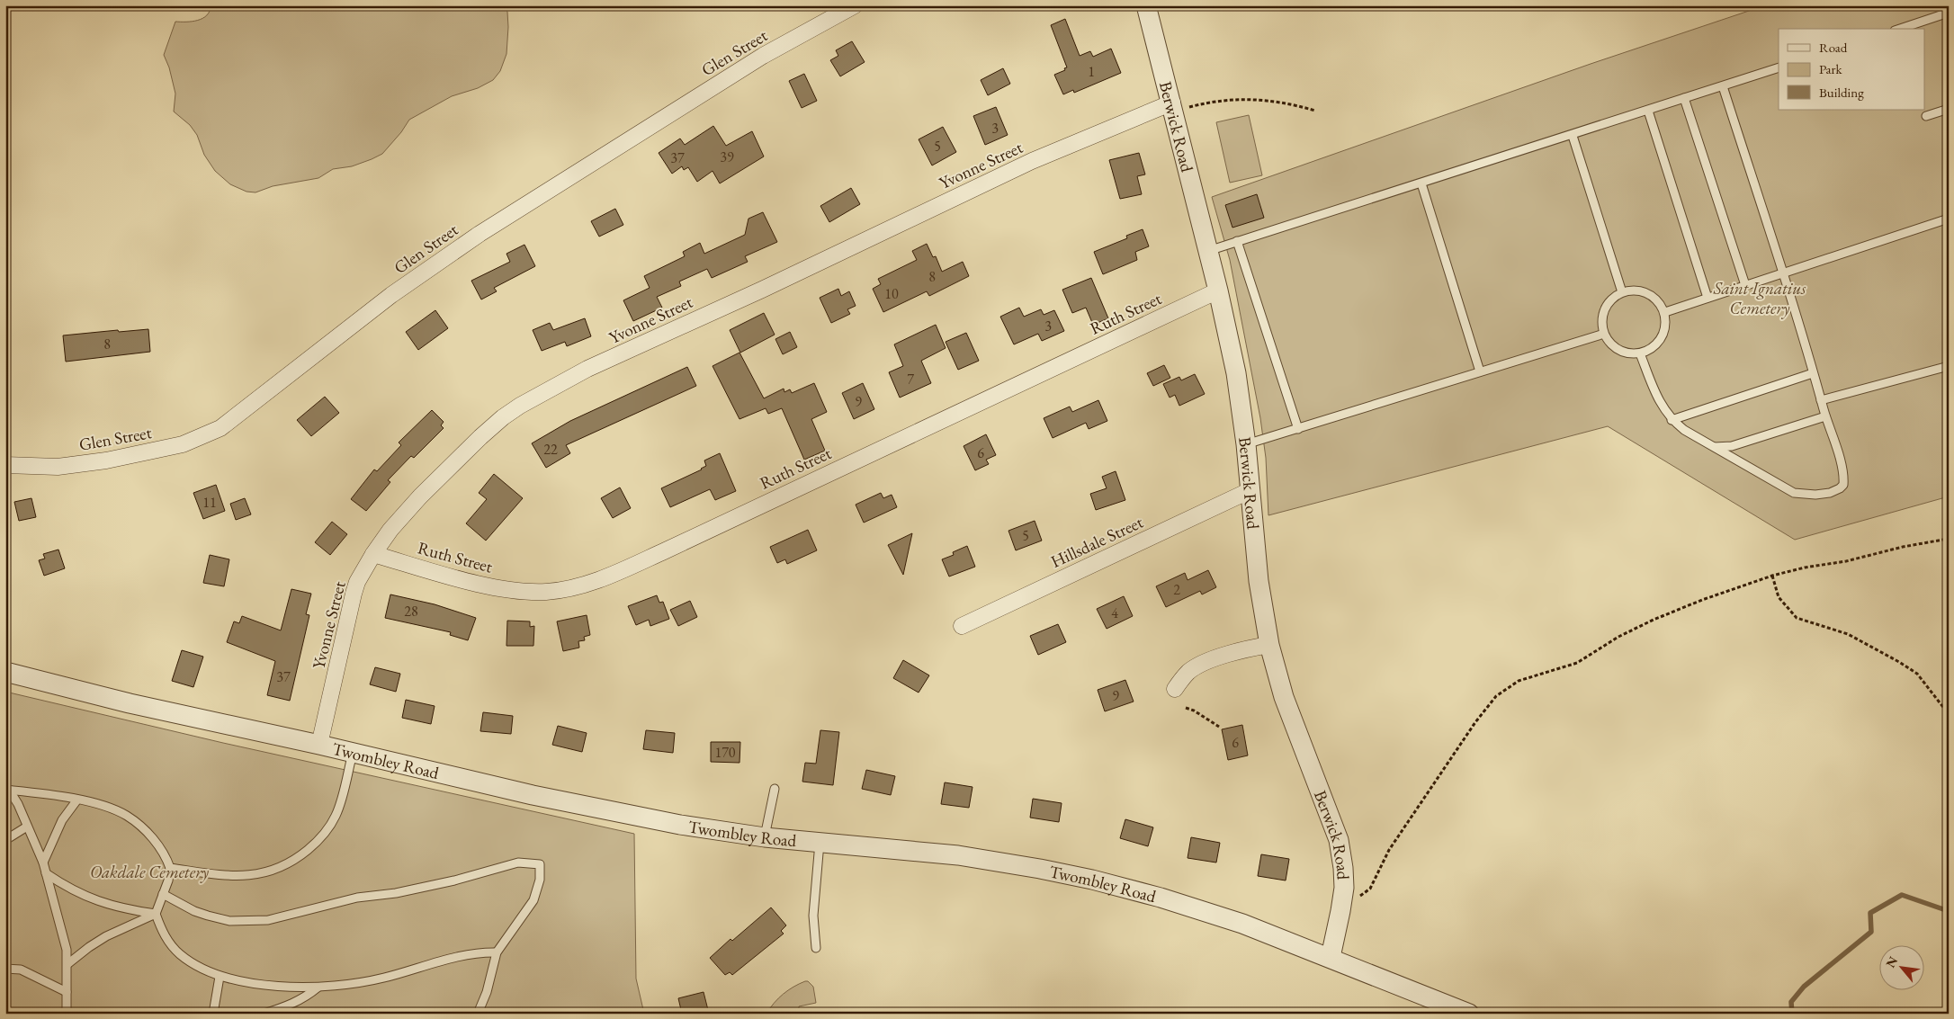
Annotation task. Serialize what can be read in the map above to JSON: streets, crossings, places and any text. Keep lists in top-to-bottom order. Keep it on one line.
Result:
{"streets":{"street":["Glen Street","Berwick Road","Yvonne Street","Ruth Street","Hillsdale Street","Twombley Road"]},"crossings":[["Berwick Road","Yvonne Street"],["Berwick Road","Ruth Street"],["Berwick Road","Hillsdale Street"],["Berwick Road","Twombley Road"],["Yvonne Street","Ruth Street"],["Yvonne Street","Twombley Road"]],"parks":["Saint Ignatius Cemetery","Oakdale Cemetery"],"house_numbers":["1","3","5","39","37","8","10","3","8","7","9","22","6","11","5","2","28","4","37","9","6","170"],"legend":["Road","Park","Building"],"north":"top left"}
